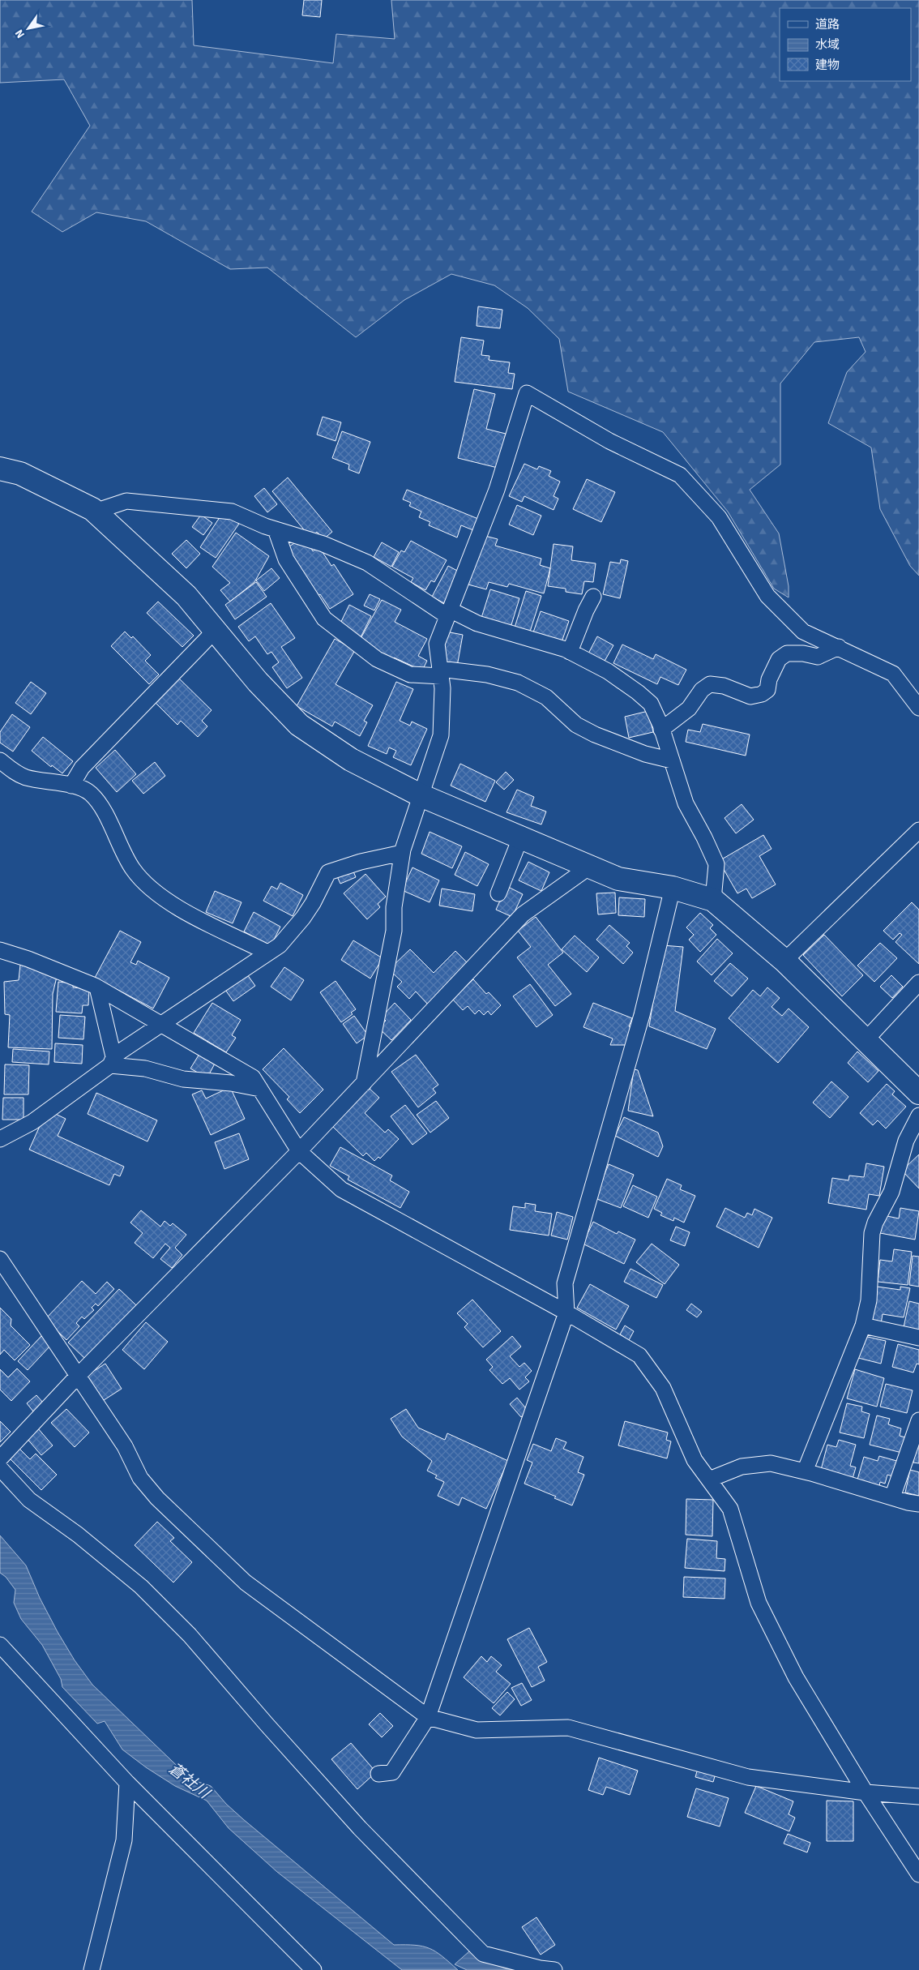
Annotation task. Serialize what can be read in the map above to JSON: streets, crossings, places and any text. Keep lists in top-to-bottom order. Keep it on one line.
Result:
{"water":["蒼社川"],"legend":["道路","水域","建物"],"north":"bottom left"}
